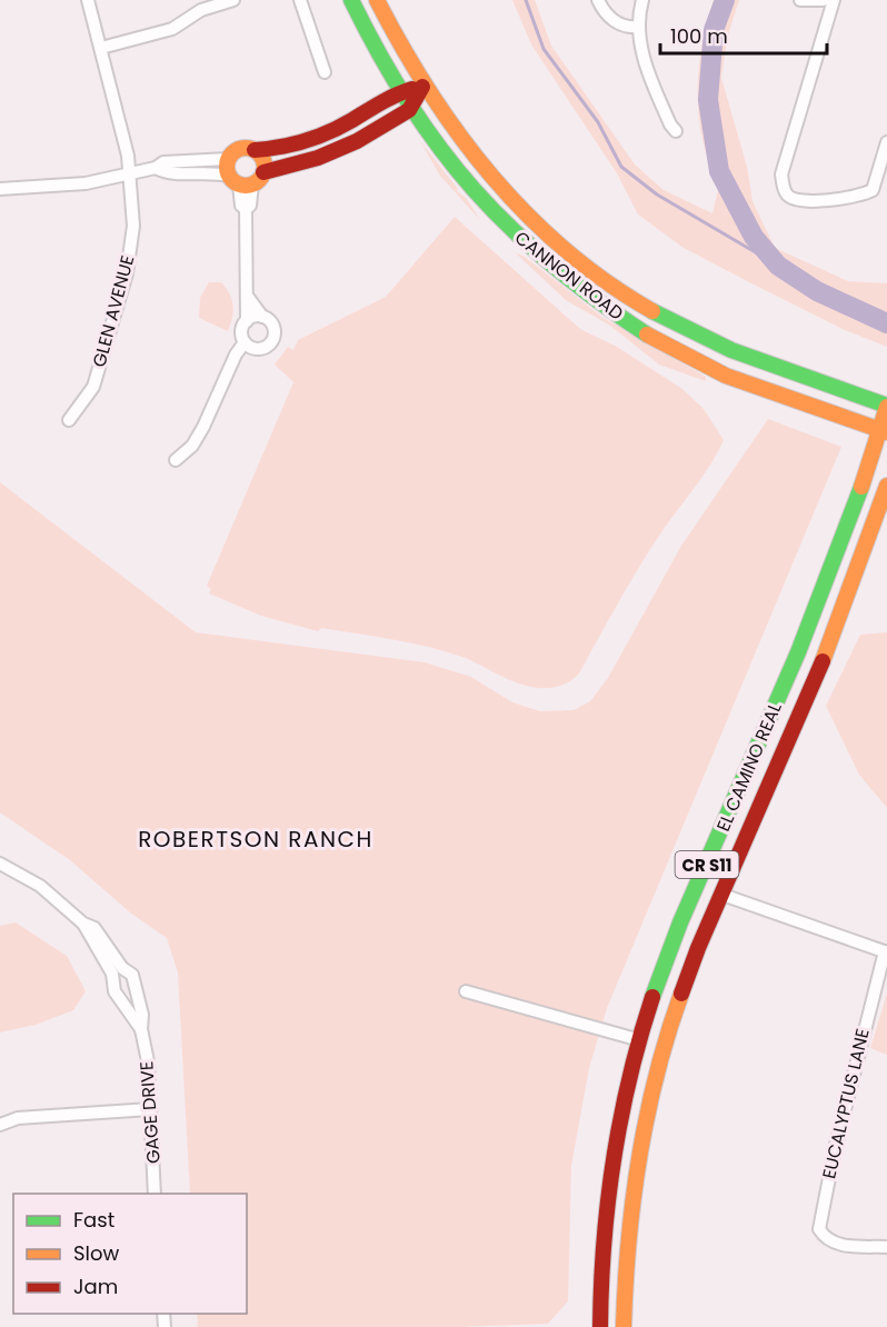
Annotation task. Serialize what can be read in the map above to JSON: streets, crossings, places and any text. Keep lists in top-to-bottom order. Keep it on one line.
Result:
{"streets":{"main road":["CANNON ROAD","EL CAMINO REAL","CR S11"],"street":["GLEN AVENUE","EUCALYPTUS LANE","GAGE DRIVE"]},"crossings":[["CANNON ROAD","EL CAMINO REAL"]],"districts":["ROBERTSON RANCH"],"legend":["Fast","Slow","Jam"],"scale_bar":"100 m"}
